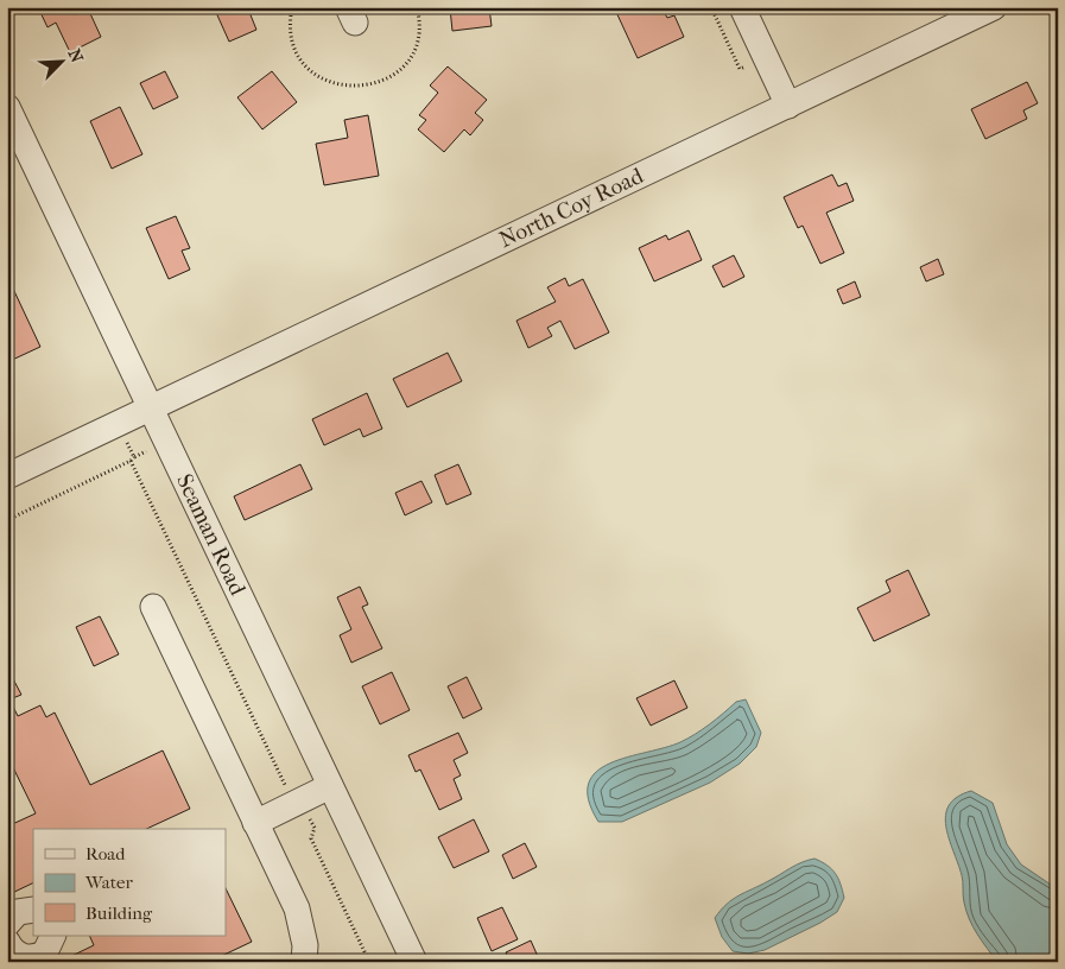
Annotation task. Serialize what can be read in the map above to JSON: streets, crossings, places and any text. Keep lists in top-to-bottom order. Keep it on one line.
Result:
{"streets":{"street":["North Coy Road","Seaman Road"]},"crossings":[["North Coy Road","Seaman Road"]],"legend":["Road","Water","Building"],"north":"top right"}
